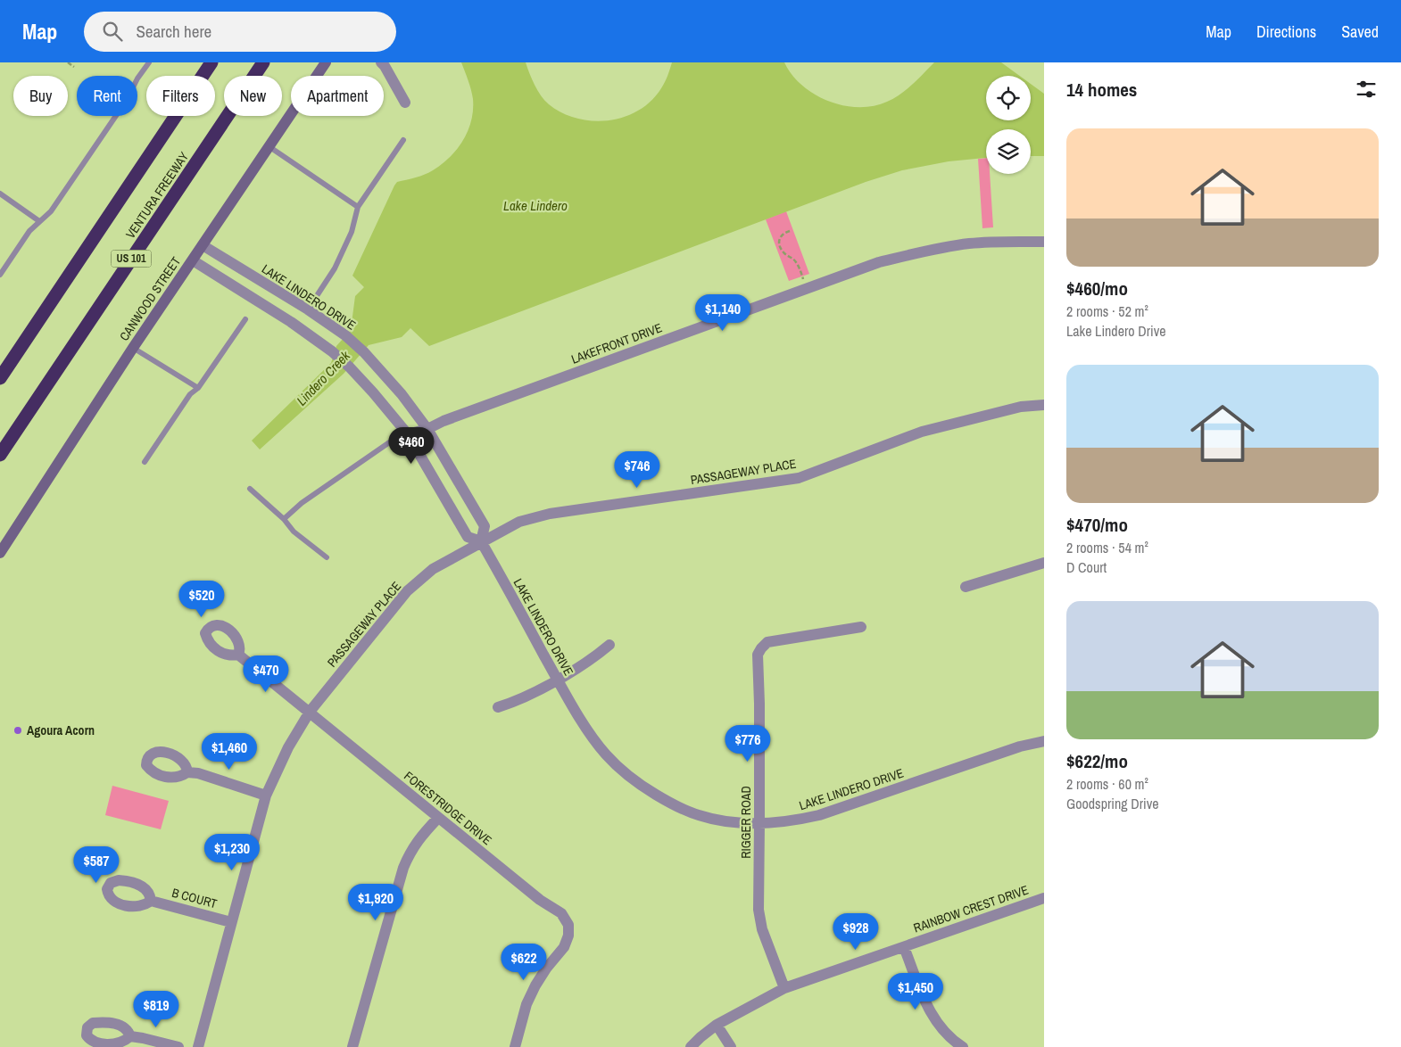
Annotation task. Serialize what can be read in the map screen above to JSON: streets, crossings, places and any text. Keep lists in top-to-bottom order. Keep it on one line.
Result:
{"streets":{"highway":["VENTURA FREEWAY","US 101"],"street":["LAKE LINDERO DRIVE","CANWOOD STREET","LAKEFRONT DRIVE","PASSAGEWAY PLACE","FORESTRIDGE DRIVE","RIGGER ROAD","B COURT","RAINBOW CREST DRIVE"]},"crossings":[["LAKE LINDERO DRIVE","CANWOOD STREET"],["LAKE LINDERO DRIVE","LAKEFRONT DRIVE"],["LAKE LINDERO DRIVE","PASSAGEWAY PLACE"],["LAKE LINDERO DRIVE","RIGGER ROAD"],["PASSAGEWAY PLACE","FORESTRIDGE DRIVE"],["PASSAGEWAY PLACE","B COURT"],["RIGGER ROAD","RAINBOW CREST DRIVE"]],"water":["Lake Lindero","Lindero Creek"],"places":["Agoura Acorn"],"page":{"header":"Map","search":"Search here","nav":["Map","Directions","Saved"],"heading":"14 homes","chip":["Buy","Rent","Filters","New","Apartment"],"list":[{"name":"$460/mo","note":"2 rooms · 52 m² · Lake Lindero Drive"},{"name":"$470/mo","note":"2 rooms · 54 m² · D Court"},{"name":"$622/mo","note":"2 rooms · 60 m² · Goodspring Drive"}],"price":["$1,140","$460","$746","$520","$470","$776","$1,460","$1,230","$587","$1,920","$928","$622","$1,450","$819"]}}
